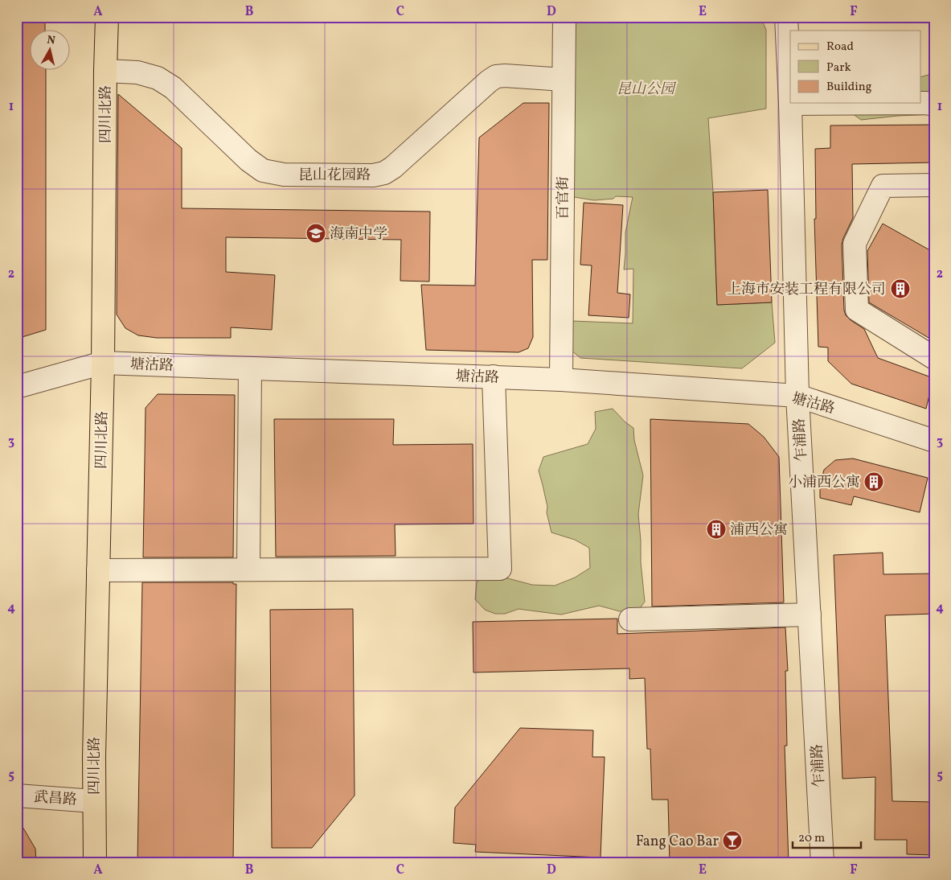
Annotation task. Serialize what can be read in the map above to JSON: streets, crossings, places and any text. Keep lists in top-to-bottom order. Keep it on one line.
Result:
{"streets":{"main road":["四川北路"],"street":["昆山花园路","百官街","塘沽路","乍浦路","武昌路"]},"crossings":[["四川北路","昆山花园路"],["四川北路","塘沽路"],["四川北路","武昌路"],["昆山花园路","百官街"],["百官街","塘沽路"],["塘沽路","乍浦路"]],"parks":["昆山公园"],"places":{"school or university":["海南中学"],"building":["上海市安装工程有限公司","小浦西公寓","浦西公寓"],"bar":["Fang Cao Bar"]},"legend":["Road","Park","Building"],"scale_bar":"20 m","north":"top","grid":{"columns":["A","B","C","D","E","F"],"rows":["1","2","3","4","5"]}}
